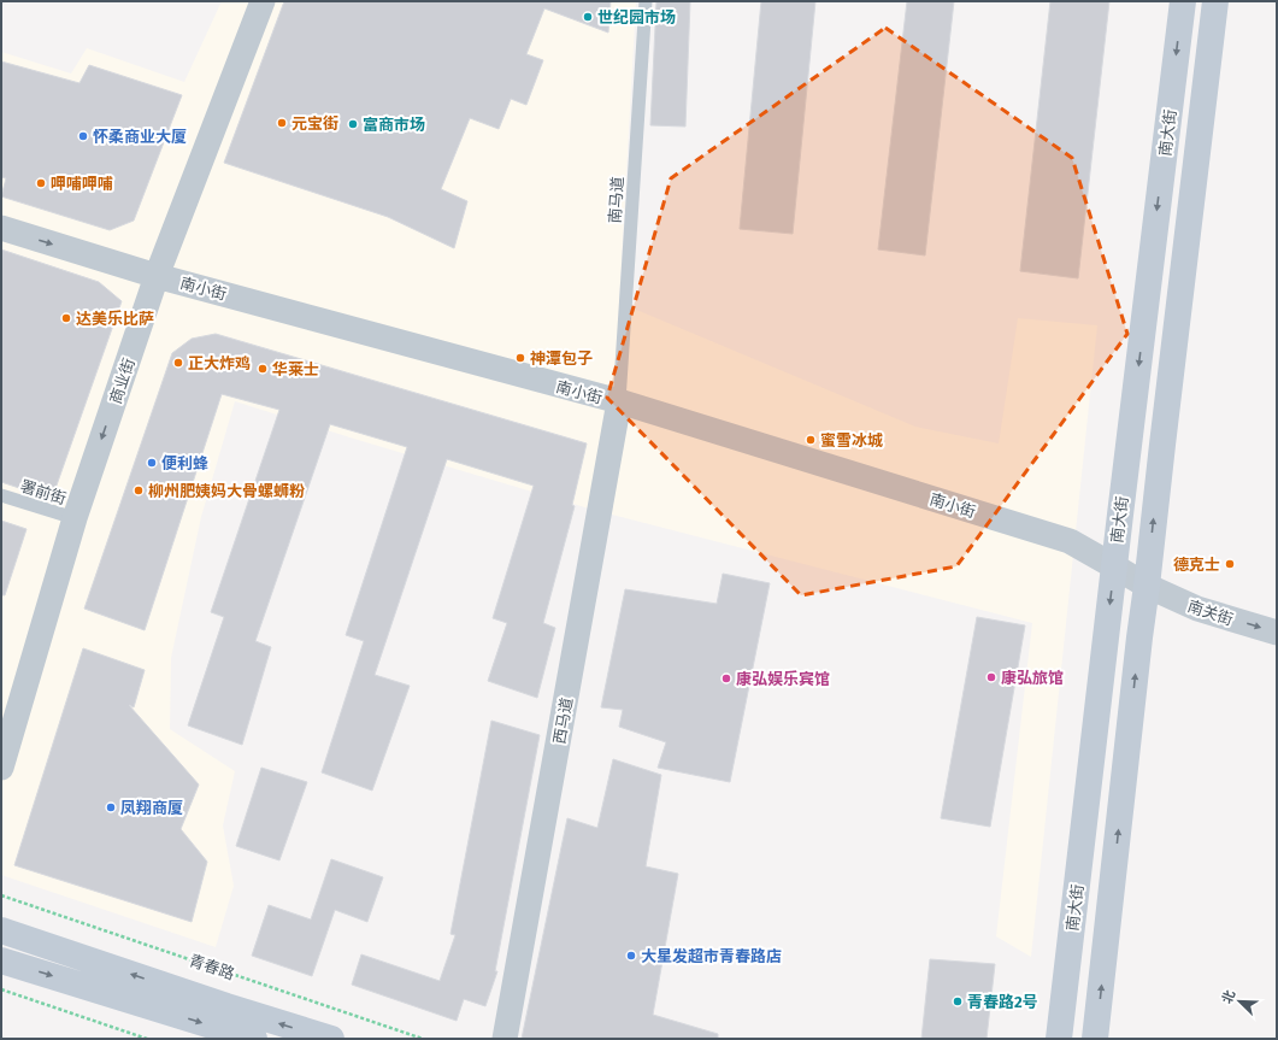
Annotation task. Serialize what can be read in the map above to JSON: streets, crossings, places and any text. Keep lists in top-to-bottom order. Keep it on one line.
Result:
{"streets":{"main road":["南大街"],"street":["南小街","商业街","南关街","西马道"],"lane":["南马道","署前街"],"path":["青春路"]},"crossings":[["南大街","南小街"],["南大街","南关街"],["南马道","南小街"],["南马道","西马道"],["南小街","商业街"],["南小街","南关街"],["南小街","西马道"],["商业街","署前街"]],"one_way":["南关街"],"places":["世纪园市场","元宝街","富商市场","怀柔商业大厦","呷哺呷哺","达美乐比萨","神潭包子","正大炸鸡","华莱士","蜜雪冰城","便利蜂","柳州肥姨妈大骨螺蛳粉","德克士","康弘旅馆","康弘娱乐宾馆","凤翔商厦","大星发超市青春路店","青春路2号"],"north":"top left"}
